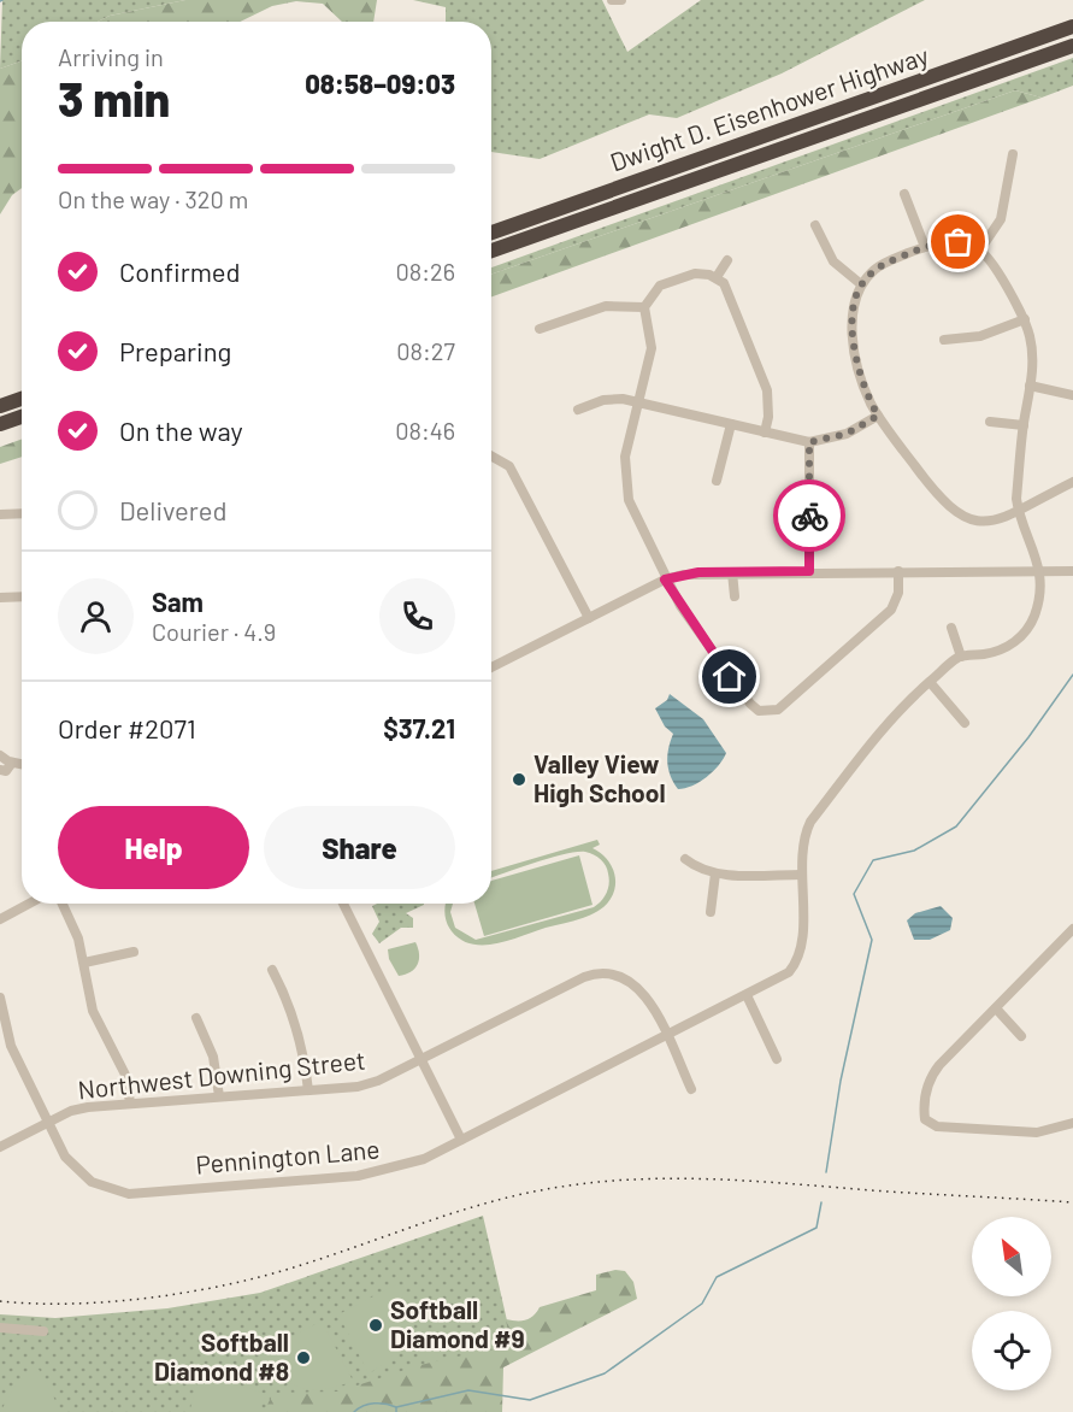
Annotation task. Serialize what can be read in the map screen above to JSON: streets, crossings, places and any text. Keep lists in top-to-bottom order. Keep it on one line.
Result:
{"streets":{"highway":["Dwight D. Eisenhower Highway"],"street":["Northwest Downing Street","Pennington Lane"]},"crossings":[["Northwest Downing Street","Pennington Lane"]],"places":["Valley View High School","Softball Diamond #9","Softball Diamond #8"],"north":"top left","page":{"heading":["3 min","Arriving in","08:58–09:03"],"panel":["Sam","Courier · 4.9","Order #2071","$37.21"],"bar":"On the way · 320 m","list":[["Confirmed","08:26"],["Preparing","08:27"],["On the way","08:46"],"Delivered"],"buttons":["Help","Share"]}}
